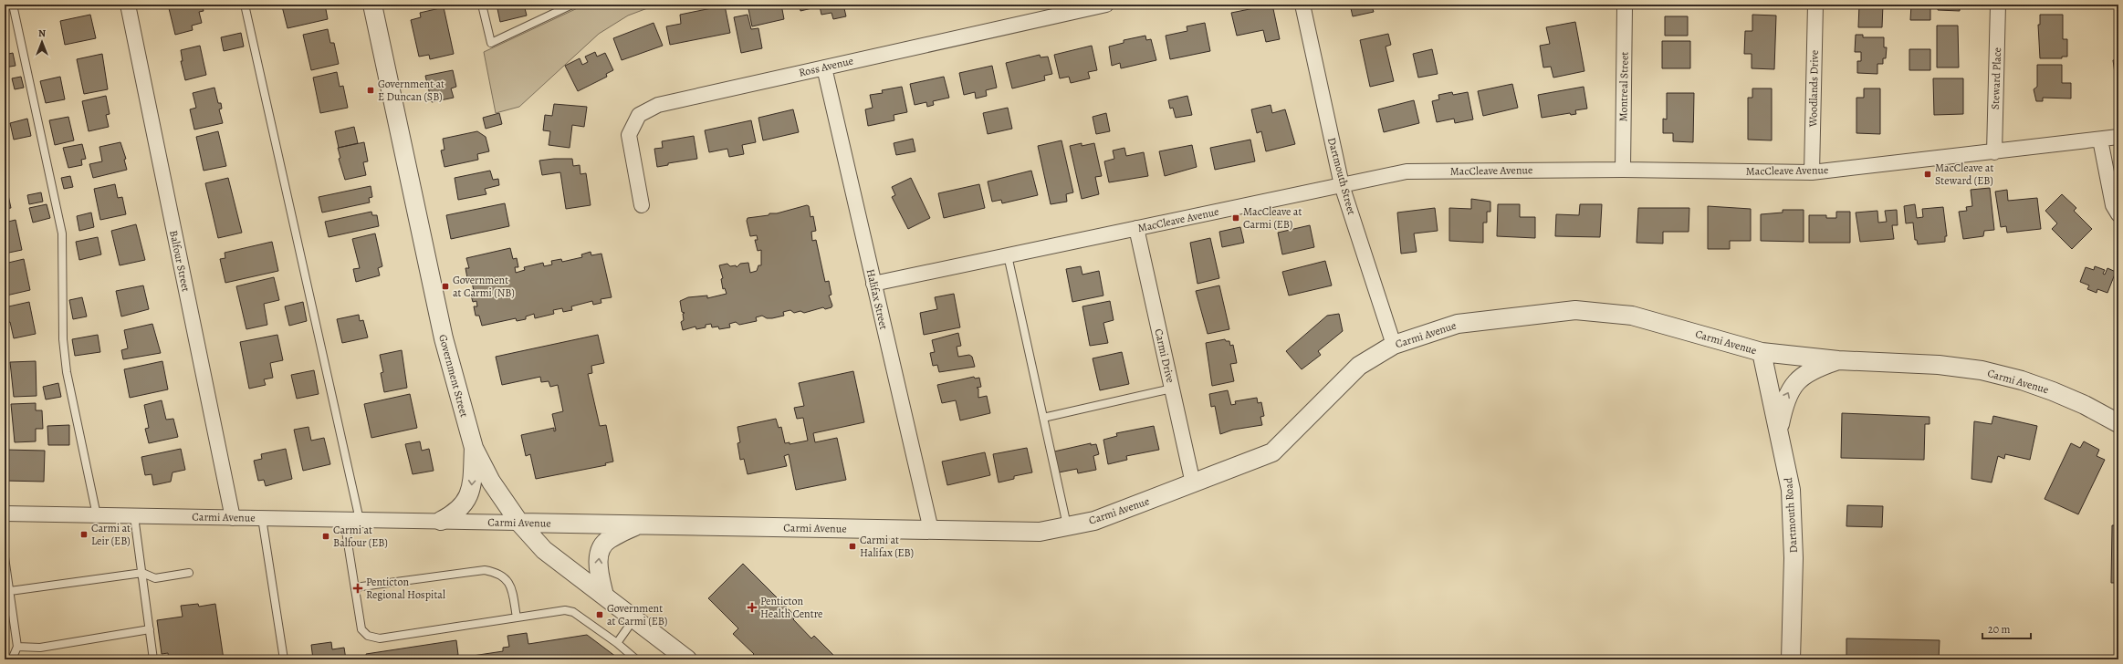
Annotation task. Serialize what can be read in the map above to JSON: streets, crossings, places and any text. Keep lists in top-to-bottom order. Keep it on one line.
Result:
{"streets":{"street":["Ross Avenue","Steward Place","Montreal Street","Woodlands Drive","MacCleave Avenue","Dartmouth Street","Balfour Street","Halifax Street","Carmi Avenue","Carmi Drive","Government Street","Dartmouth Road"]},"crossings":[["Ross Avenue","Halifax Street"],["Steward Place","MacCleave Avenue"],["Montreal Street","MacCleave Avenue"],["Woodlands Drive","MacCleave Avenue"],["MacCleave Avenue","Dartmouth Street"],["MacCleave Avenue","Halifax Street"],["MacCleave Avenue","Carmi Drive"],["Dartmouth Street","Carmi Avenue"],["Balfour Street","Carmi Avenue"],["Halifax Street","Carmi Avenue"],["Carmi Avenue","Carmi Drive"],["Carmi Avenue","Government Street"],["Carmi Avenue","Dartmouth Road"]],"places":{"transit":["Government at E Duncan (SB)","MacCleave at Steward (EB)","MacCleave at Carmi (EB)","Government at Carmi (NB)","Carmi at Leir (EB)","Carmi at Balfour (EB)","Carmi at Halifax (EB)","Government at Carmi (EB)"],"health":["Penticton Regional Hospital","Penticton Health Centre"]},"scale_bar":"20 m","north":"top"}
